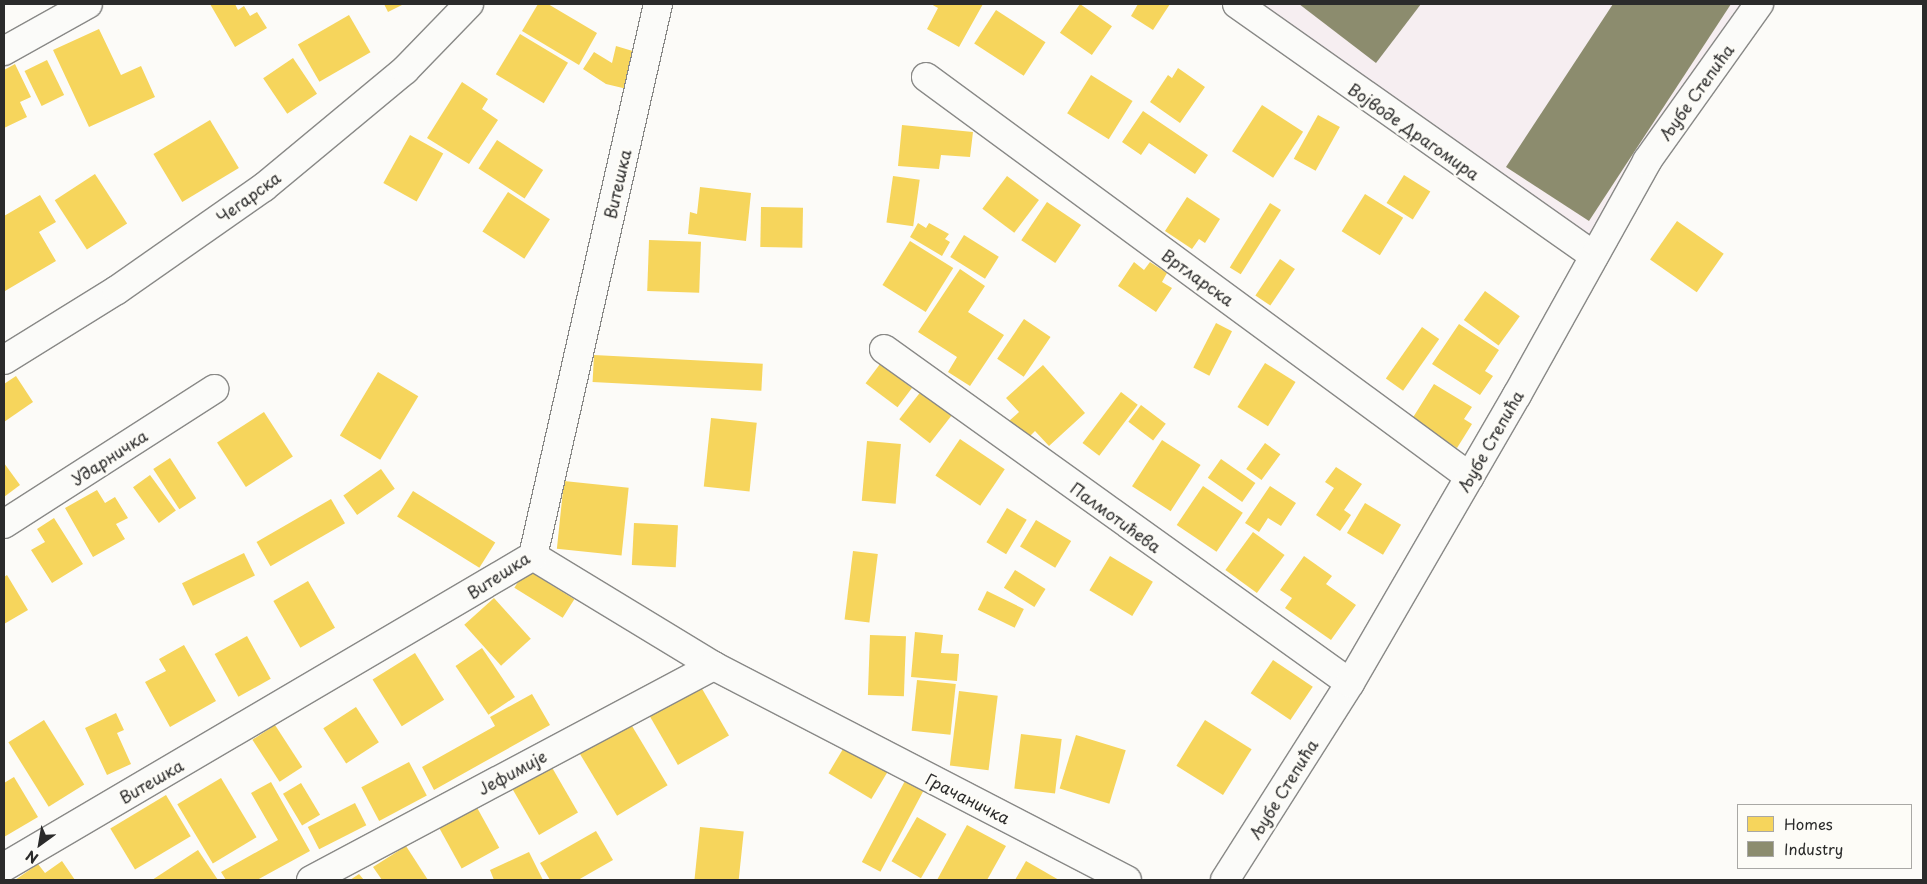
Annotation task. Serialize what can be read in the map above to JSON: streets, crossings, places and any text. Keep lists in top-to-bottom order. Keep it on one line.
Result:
{"streets":{"street":["Љубе Степића","Војводе Драгомира","Витешка","Чегарска","Вртларска","Ударничка","Палмотићева","Јефимије","Грачаничка"]},"crossings":[["Љубе Степића","Војводе Драгомира"],["Љубе Степића","Вртларска"],["Љубе Степића","Палмотићева"],["Јефимије","Грачаничка"]],"legend":["Homes","Industry"],"north":"bottom left"}
